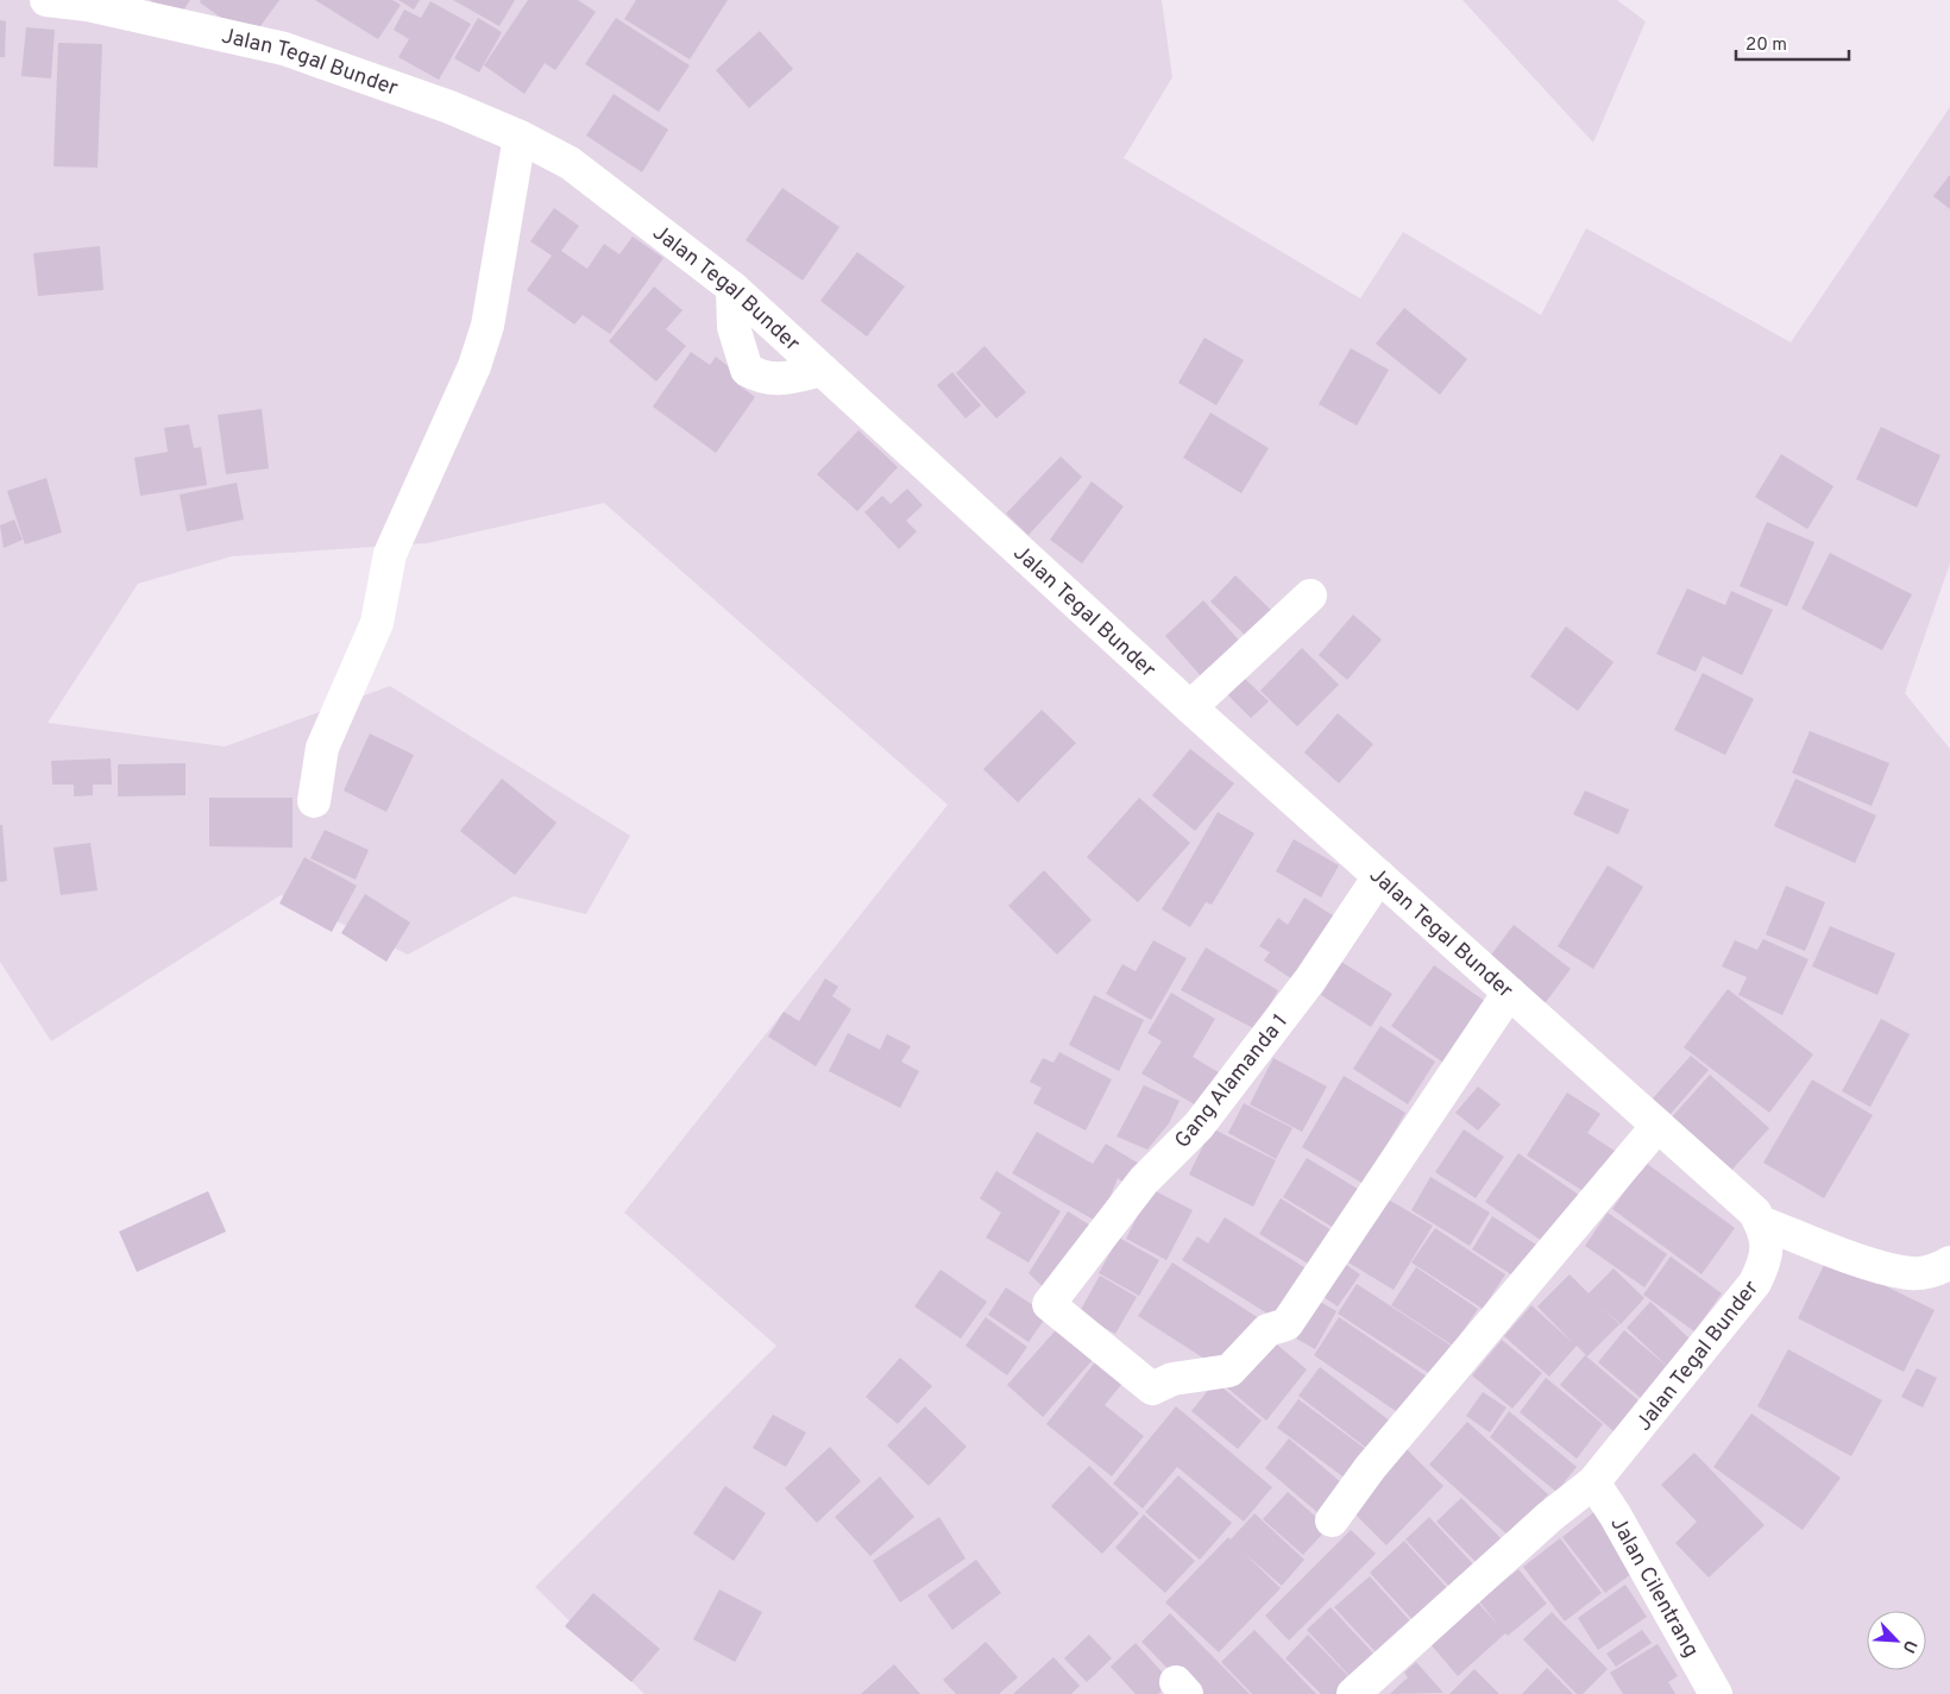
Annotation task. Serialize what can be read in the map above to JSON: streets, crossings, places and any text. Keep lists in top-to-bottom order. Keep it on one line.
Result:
{"streets":{"street":["Jalan Tegal Bunder","Gang Alamanda 1","Jalan Cilentrang"]},"crossings":[["Jalan Tegal Bunder","Gang Alamanda 1"],["Jalan Tegal Bunder","Jalan Cilentrang"]],"scale_bar":"20 m","north":"bottom right"}
